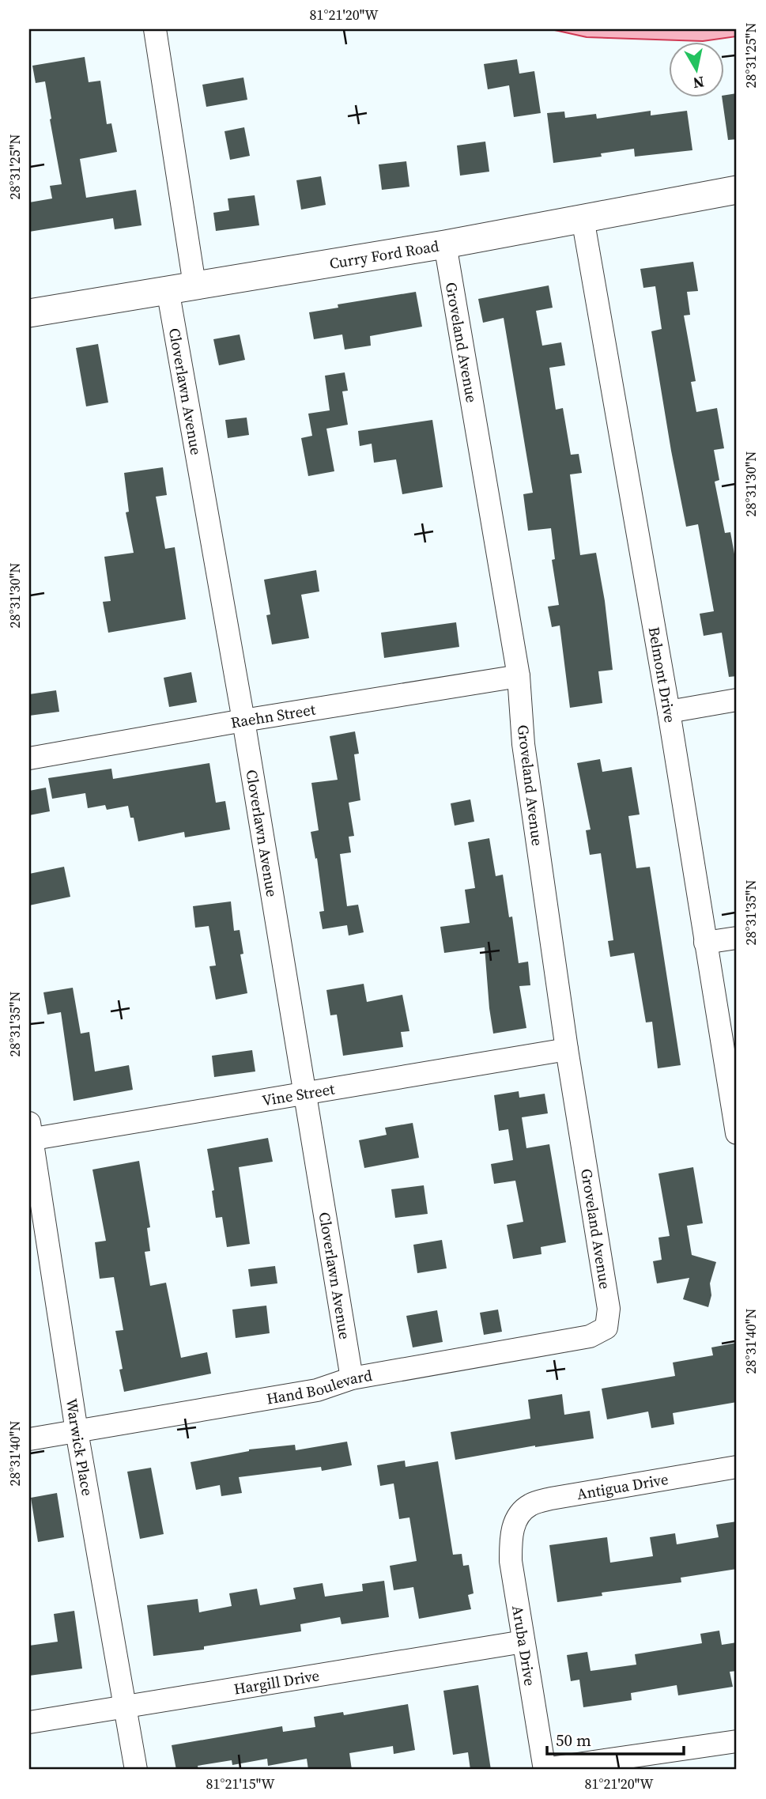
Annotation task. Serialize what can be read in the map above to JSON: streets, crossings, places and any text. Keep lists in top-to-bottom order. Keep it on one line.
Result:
{"streets":{"street":["Curry Ford Road","Groveland Avenue","Cloverlawn Avenue","Belmont Drive","Raehn Street","Vine Street","Hand Boulevard","Warwick Place","Antigua Drive","Aruba Drive","Hargill Drive"]},"crossings":[["Curry Ford Road","Groveland Avenue"],["Curry Ford Road","Cloverlawn Avenue"],["Curry Ford Road","Belmont Drive"],["Groveland Avenue","Raehn Street"],["Groveland Avenue","Vine Street"],["Groveland Avenue","Hand Boulevard"],["Cloverlawn Avenue","Raehn Street"],["Cloverlawn Avenue","Vine Street"],["Cloverlawn Avenue","Hand Boulevard"],["Vine Street","Warwick Place"],["Hand Boulevard","Warwick Place"],["Warwick Place","Hargill Drive"],["Antigua Drive","Aruba Drive"],["Aruba Drive","Hargill Drive"]],"scale_bar":"50 m","north":"bottom","coordinates":["81°21'20\"W","28°31'25\"N","28°31'30\"N","28°31'35\"N","28°31'40\"N","81°21'15\"W"]}
